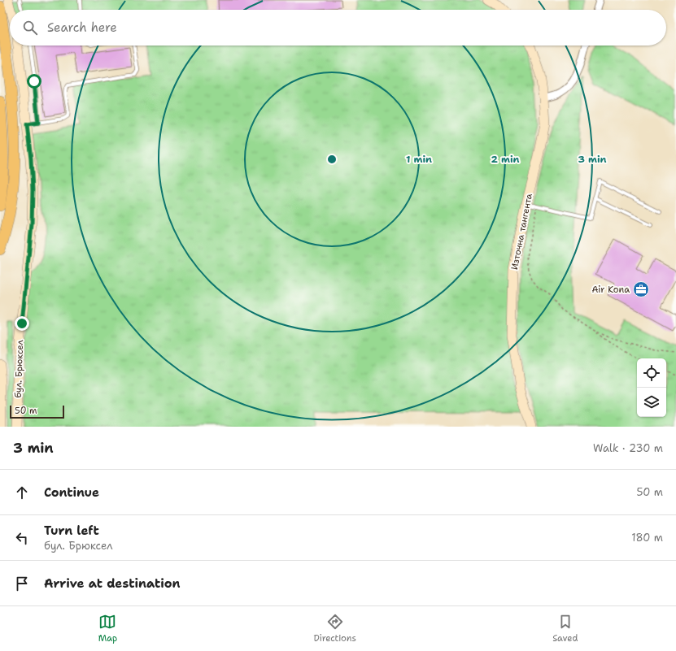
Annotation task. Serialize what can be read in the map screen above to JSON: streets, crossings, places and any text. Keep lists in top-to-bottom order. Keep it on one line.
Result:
{"streets":{"main road":["Източна тангента","бул. Брюксел"]},"places":{"office":["Air Kona"]},"scale_bar":"50 m","page":{"search":"Search here","scale":"50 m","heading":["3 min","Walk · 230 m"],"list":[["Continue","50 m"],["Turn left","бул. Брюксел","180 m"],"Arrive at destination"],"nav":["Map","Directions","Saved"]},"rings":["1 min","2 min","3 min"]}
